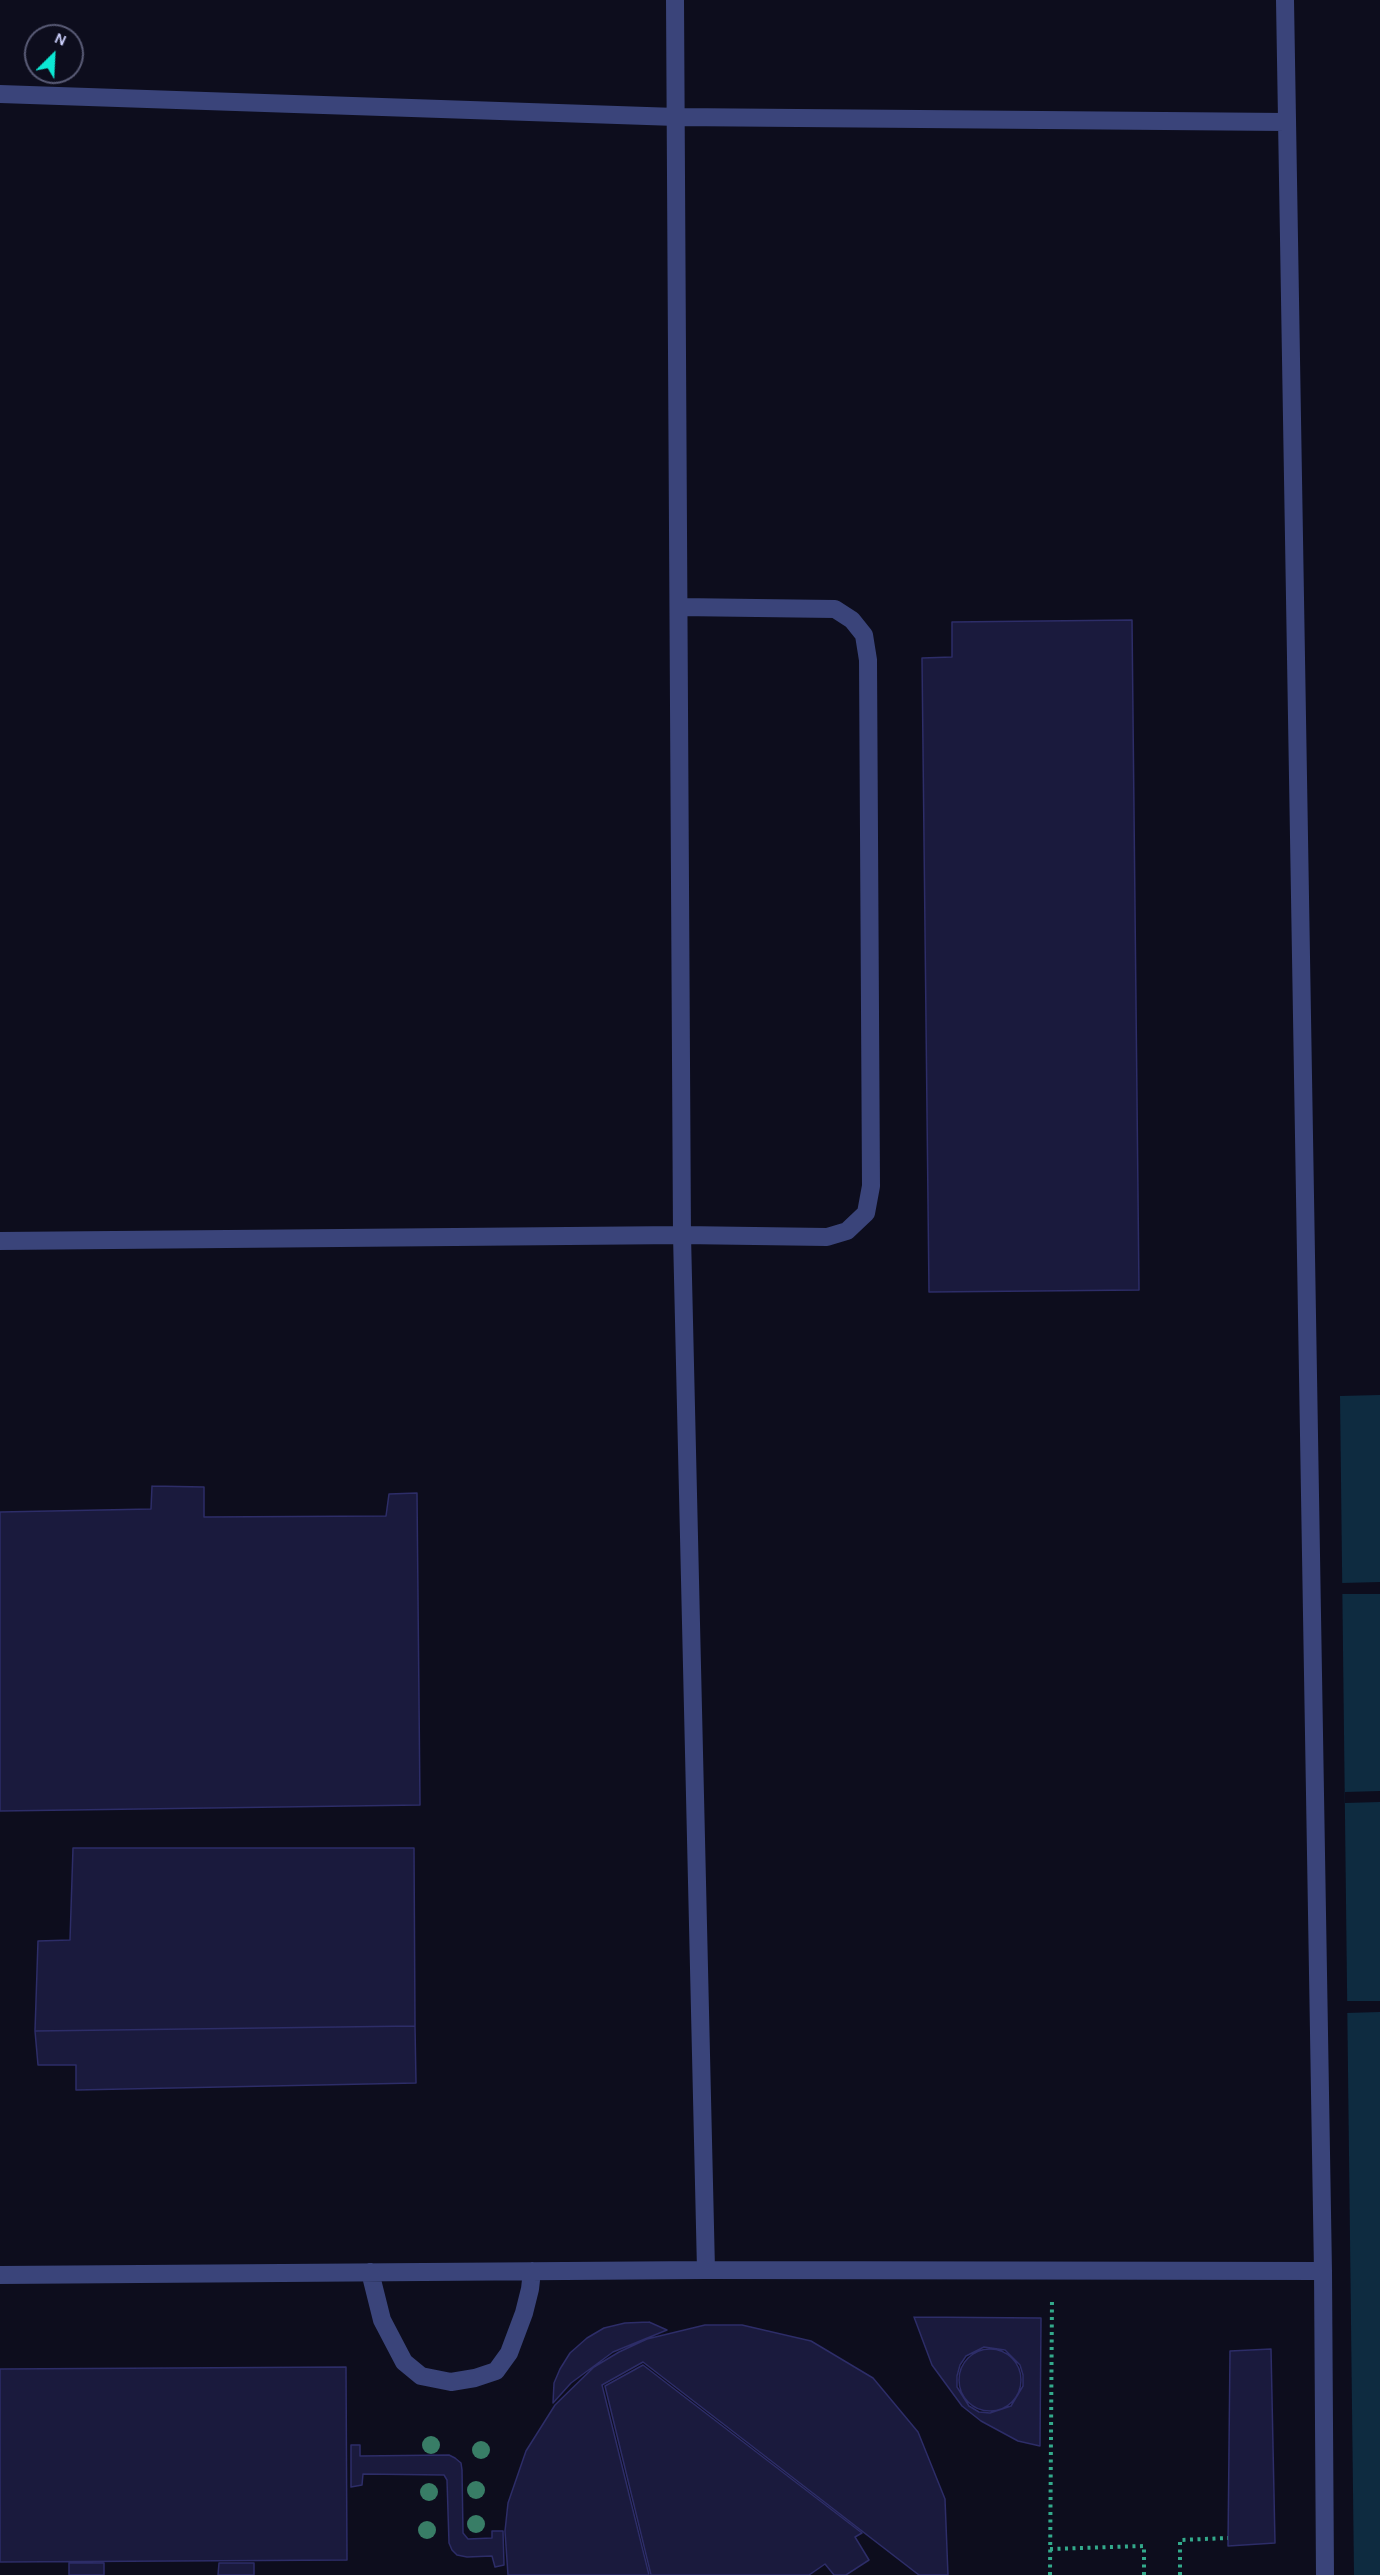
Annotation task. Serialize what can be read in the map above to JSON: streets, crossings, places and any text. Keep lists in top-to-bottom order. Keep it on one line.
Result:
{"north":"top right"}
